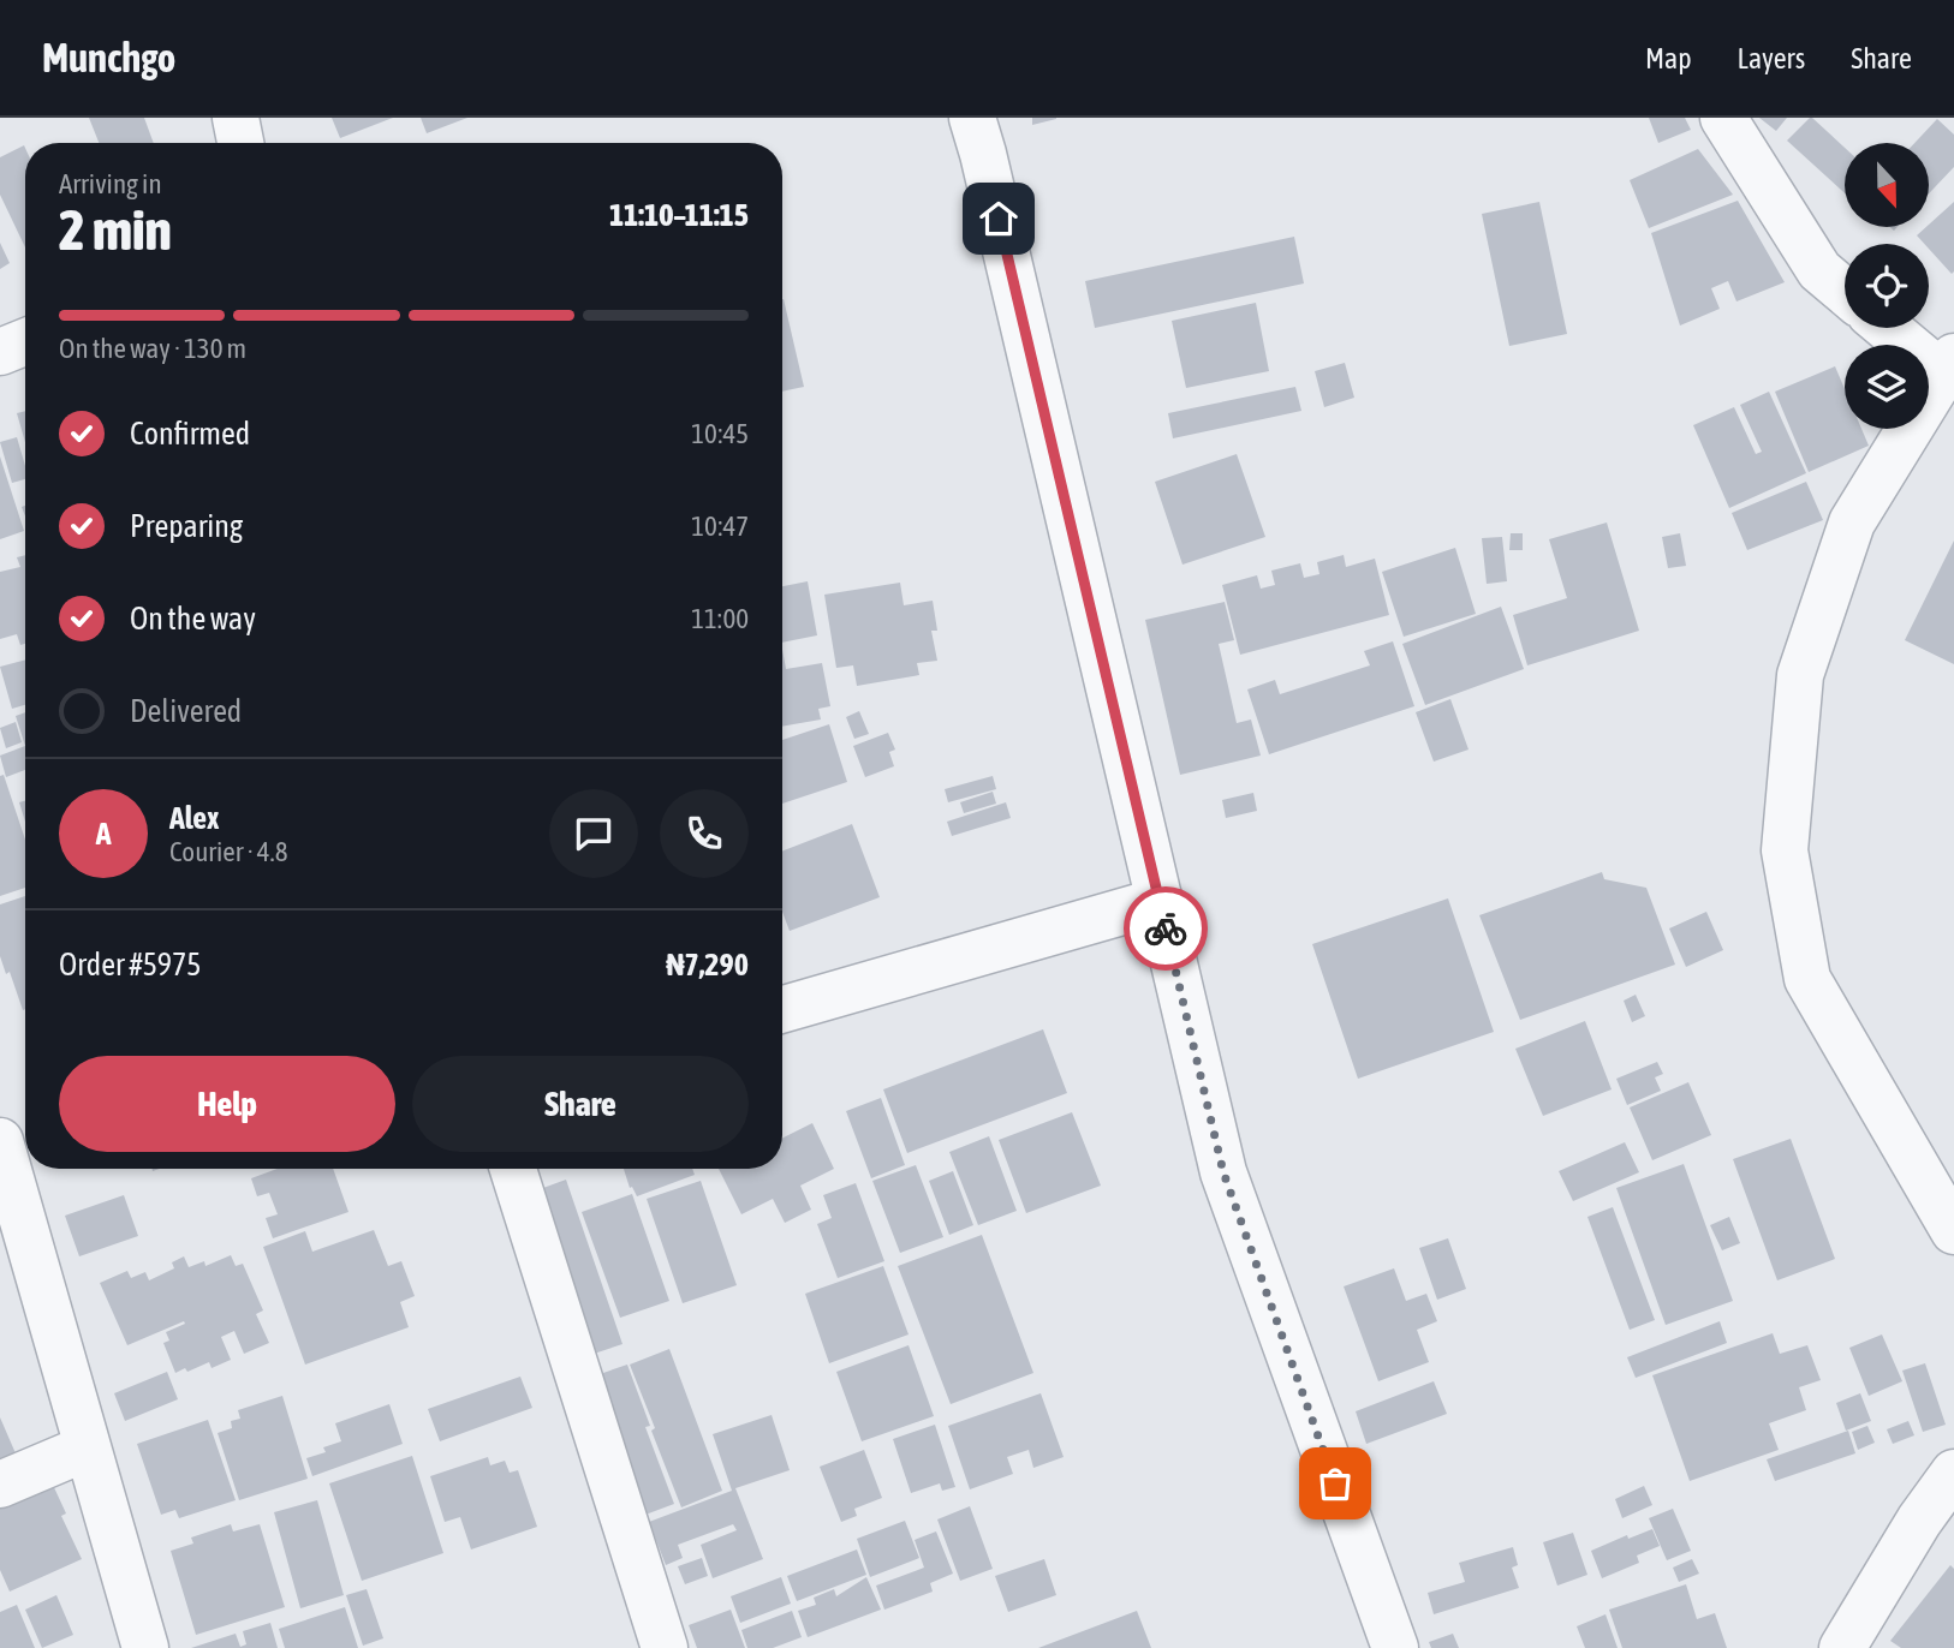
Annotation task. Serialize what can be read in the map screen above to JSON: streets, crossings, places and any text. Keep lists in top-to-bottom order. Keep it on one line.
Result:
{"north":"bottom","page":{"header":"Munchgo","nav":["Map","Layers","Share"],"heading":["2 min","Arriving in","11:10–11:15"],"panel":["Alex","Courier · 4.8","Order #5975","₦7,290"],"bar":"On the way · 130 m","list":[["Confirmed","10:45"],["Preparing","10:47"],["On the way","11:00"],"Delivered"],"round":"A","buttons":["Help","Share"]}}
